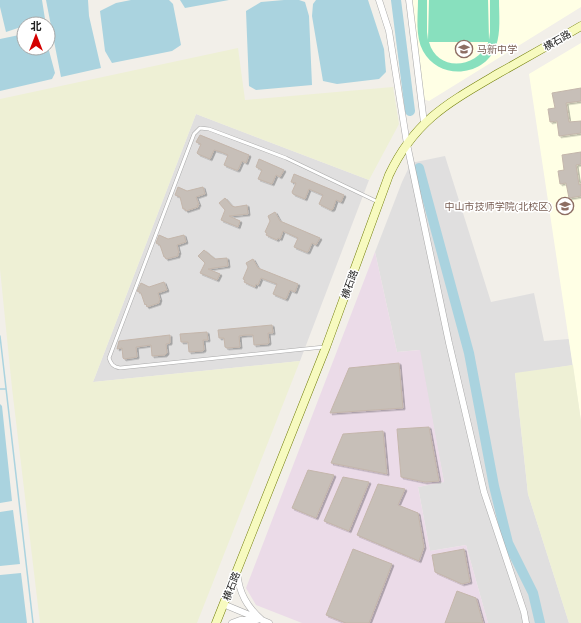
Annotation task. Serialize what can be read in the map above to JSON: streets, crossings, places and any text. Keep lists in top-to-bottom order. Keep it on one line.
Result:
{"streets":{"main road":["横石路"]},"places":{"school or university":["马新中学","中山市技师学院(北校区)"]},"north":"top"}
